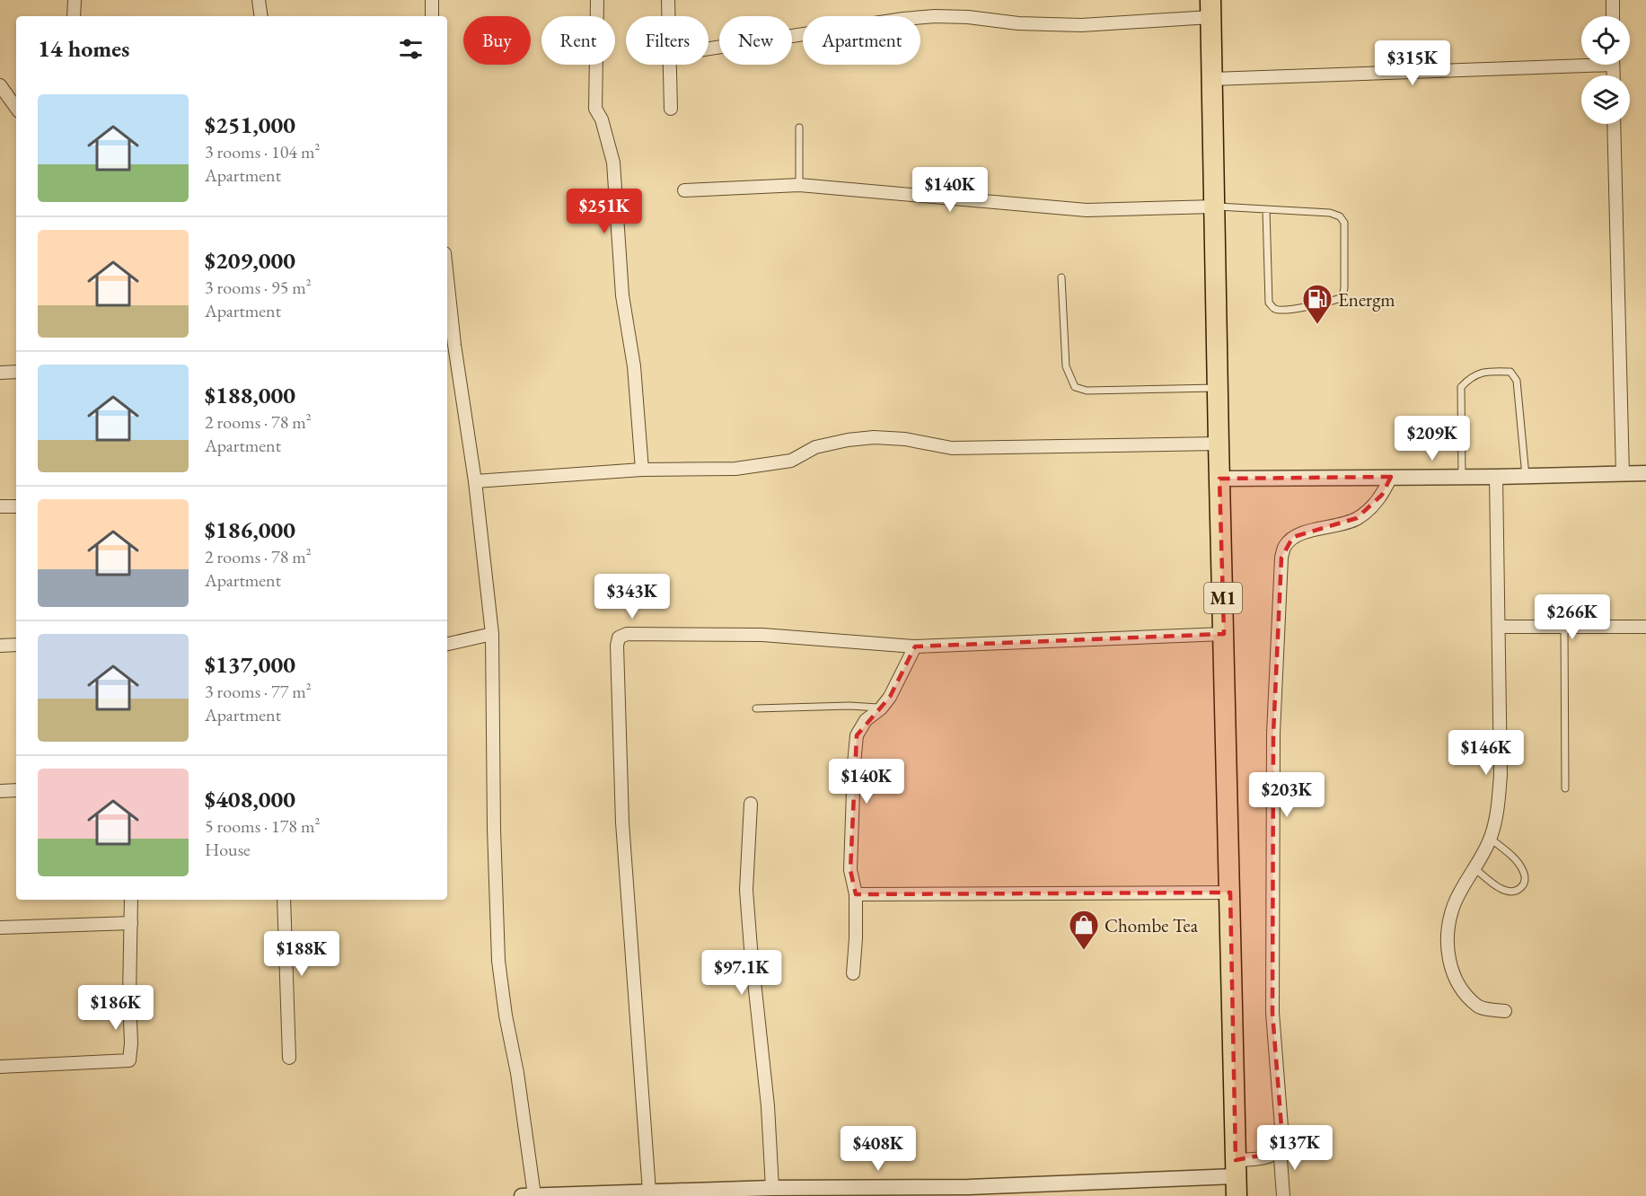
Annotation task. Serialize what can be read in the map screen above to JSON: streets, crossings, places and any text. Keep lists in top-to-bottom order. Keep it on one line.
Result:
{"streets":{"highway":["M1"]},"places":{"fuel station":["Energm"],"shop":["Chombe Tea"]},"page":{"chip":["Buy","Rent","Filters","New","Apartment"],"heading":"14 homes","price":["$315K","$140K","$251K","$209K","$343K","$266K","$146K","$140K","$203K","$188K","$97.1K","$186K","$137K","$408K"],"list":[{"name":"$251,000","note":"3 rooms · 104 m² · Apartment"},{"name":"$209,000","note":"3 rooms · 95 m² · Apartment"},{"name":"$188,000","note":"2 rooms · 78 m² · Apartment"},{"name":"$186,000","note":"2 rooms · 78 m² · Apartment"},{"name":"$137,000","note":"3 rooms · 77 m² · Apartment"},{"name":"$408,000","note":"5 rooms · 178 m² · House"}]}}
